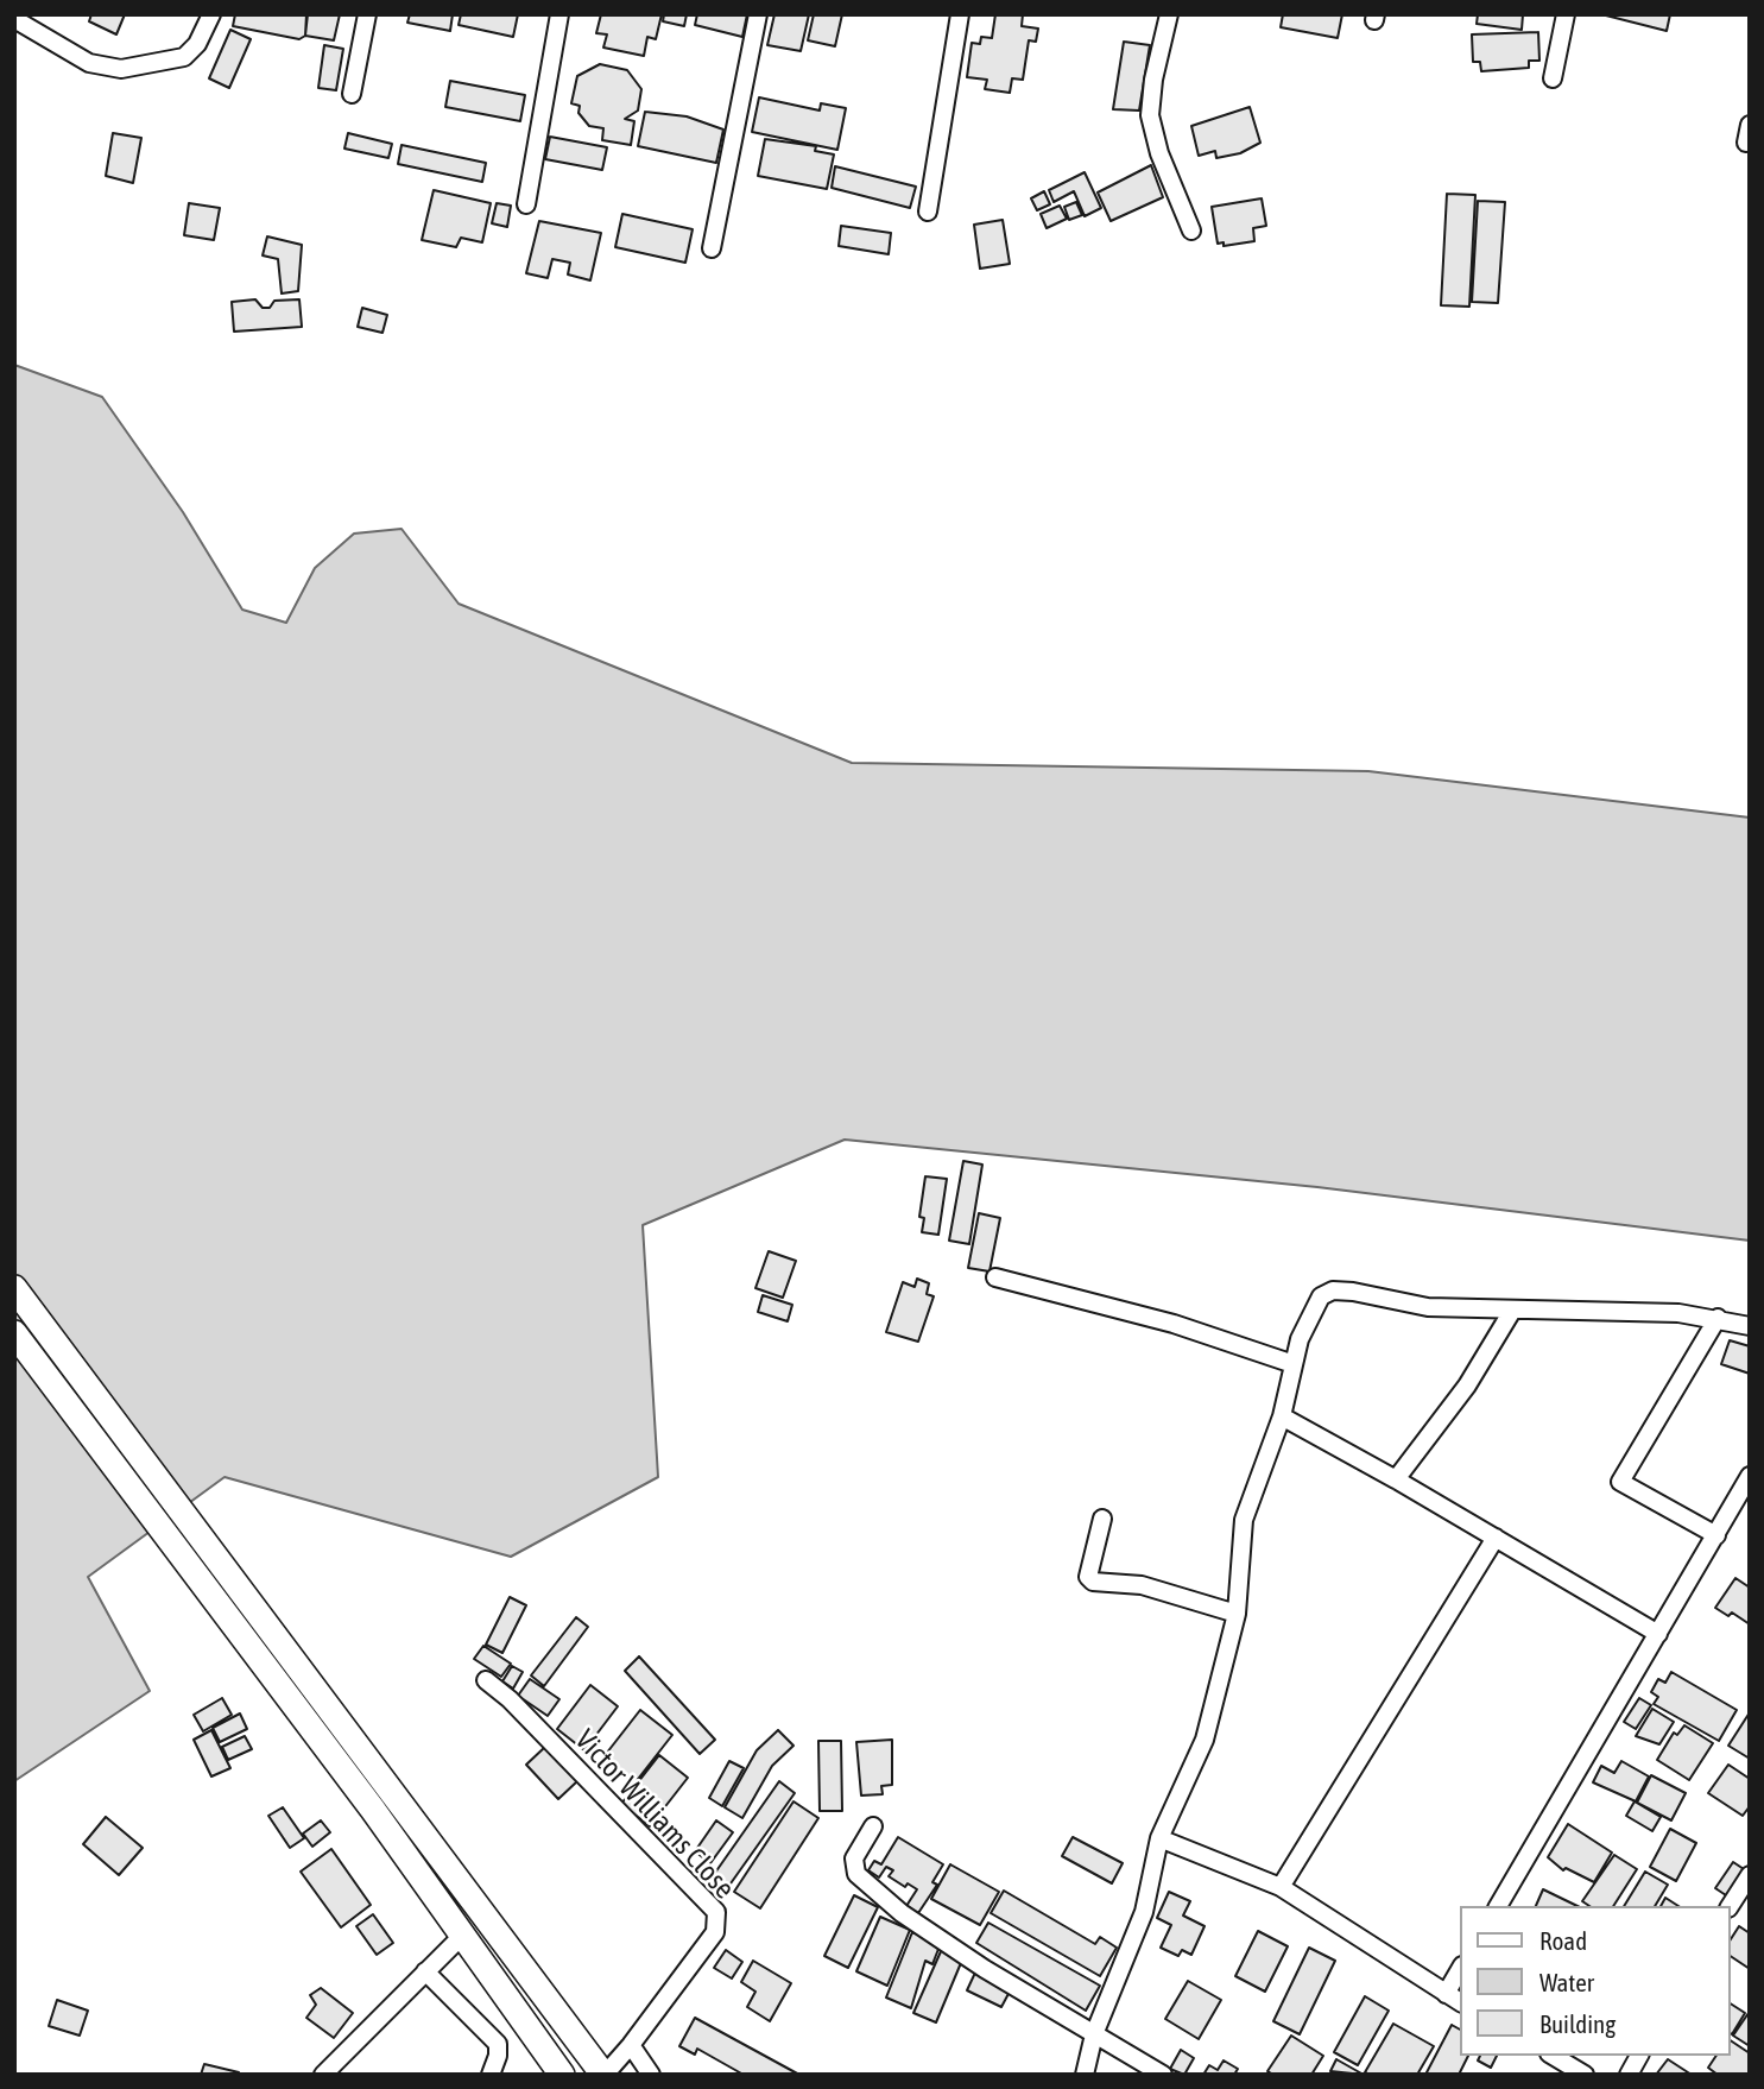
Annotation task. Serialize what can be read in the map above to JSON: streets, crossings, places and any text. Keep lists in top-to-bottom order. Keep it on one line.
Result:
{"streets":{"street":["Victor Williams Close"]},"legend":["Road","Water","Building"]}
